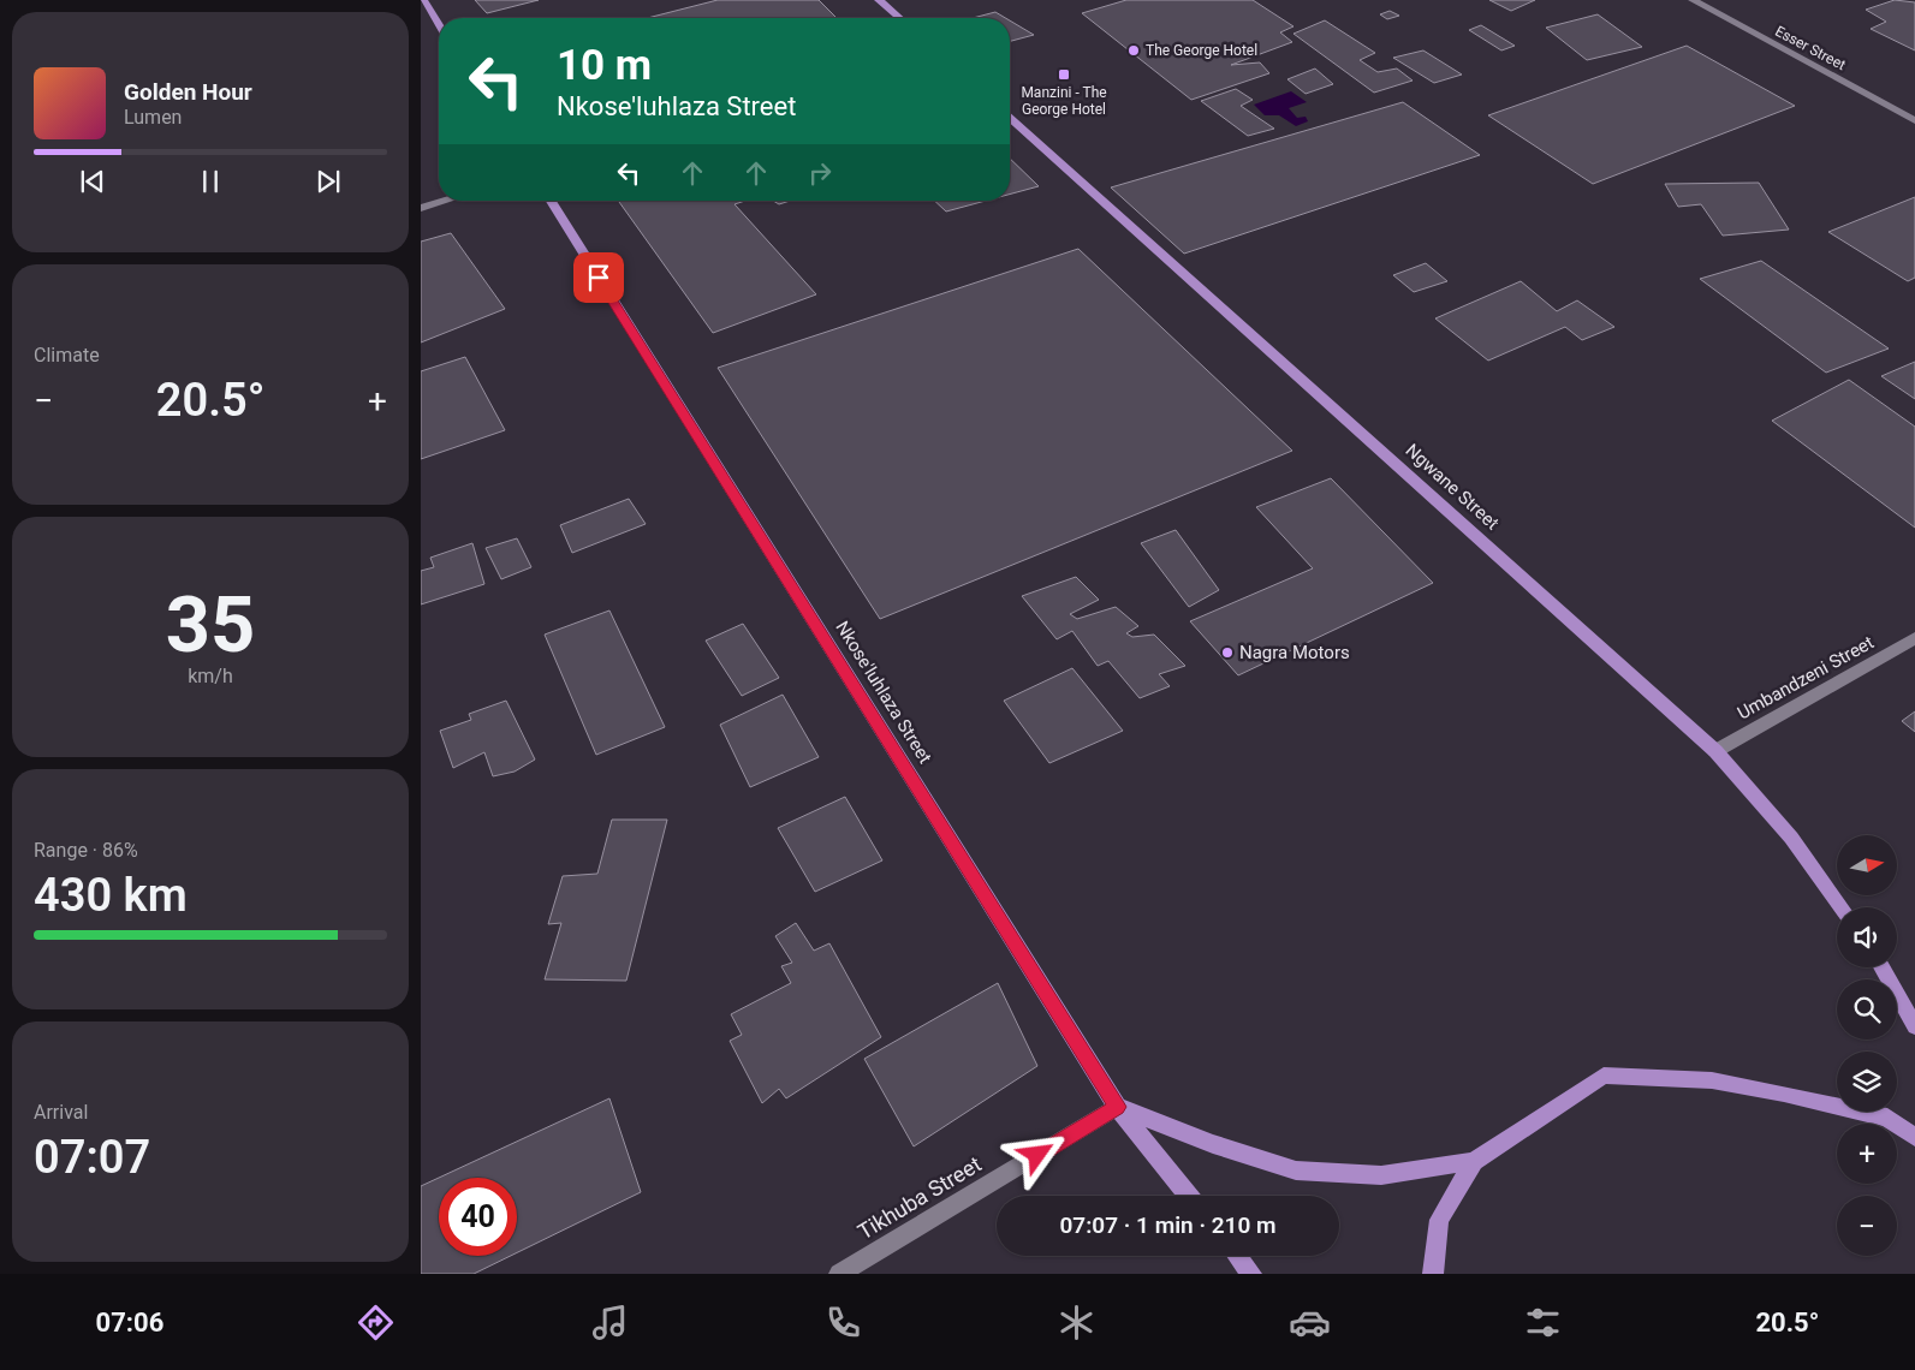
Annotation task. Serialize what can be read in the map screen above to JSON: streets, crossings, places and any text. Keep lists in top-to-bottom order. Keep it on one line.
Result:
{"streets":{"main road":["Ngwane Street","Nkose'luhlaza Street"],"street":["Esser Street","Umbandzeni Street","Tikhuba Street"]},"crossings":[["Ngwane Street","Umbandzeni Street"],["Nkose'luhlaza Street","Tikhuba Street"]],"places":{"other":["The George Hotel","Nagra Motors"],"transit":["Manzini - The George Hotel"]},"north":"right","page":{"turn":["10 m","Nkose'luhlaza Street"],"song":["Golden Hour","Lumen"],"tile":["Climate",["35","km/h"],["Range · 86%","430 km"],["Arrival","07:07"]],"heat":["−","20.5°","+"],"map_buttons":["+","−"],"limit":"40","trip":"07:07 · 1 min · 210 m","tabs":["07:06","20.5°"]}}
